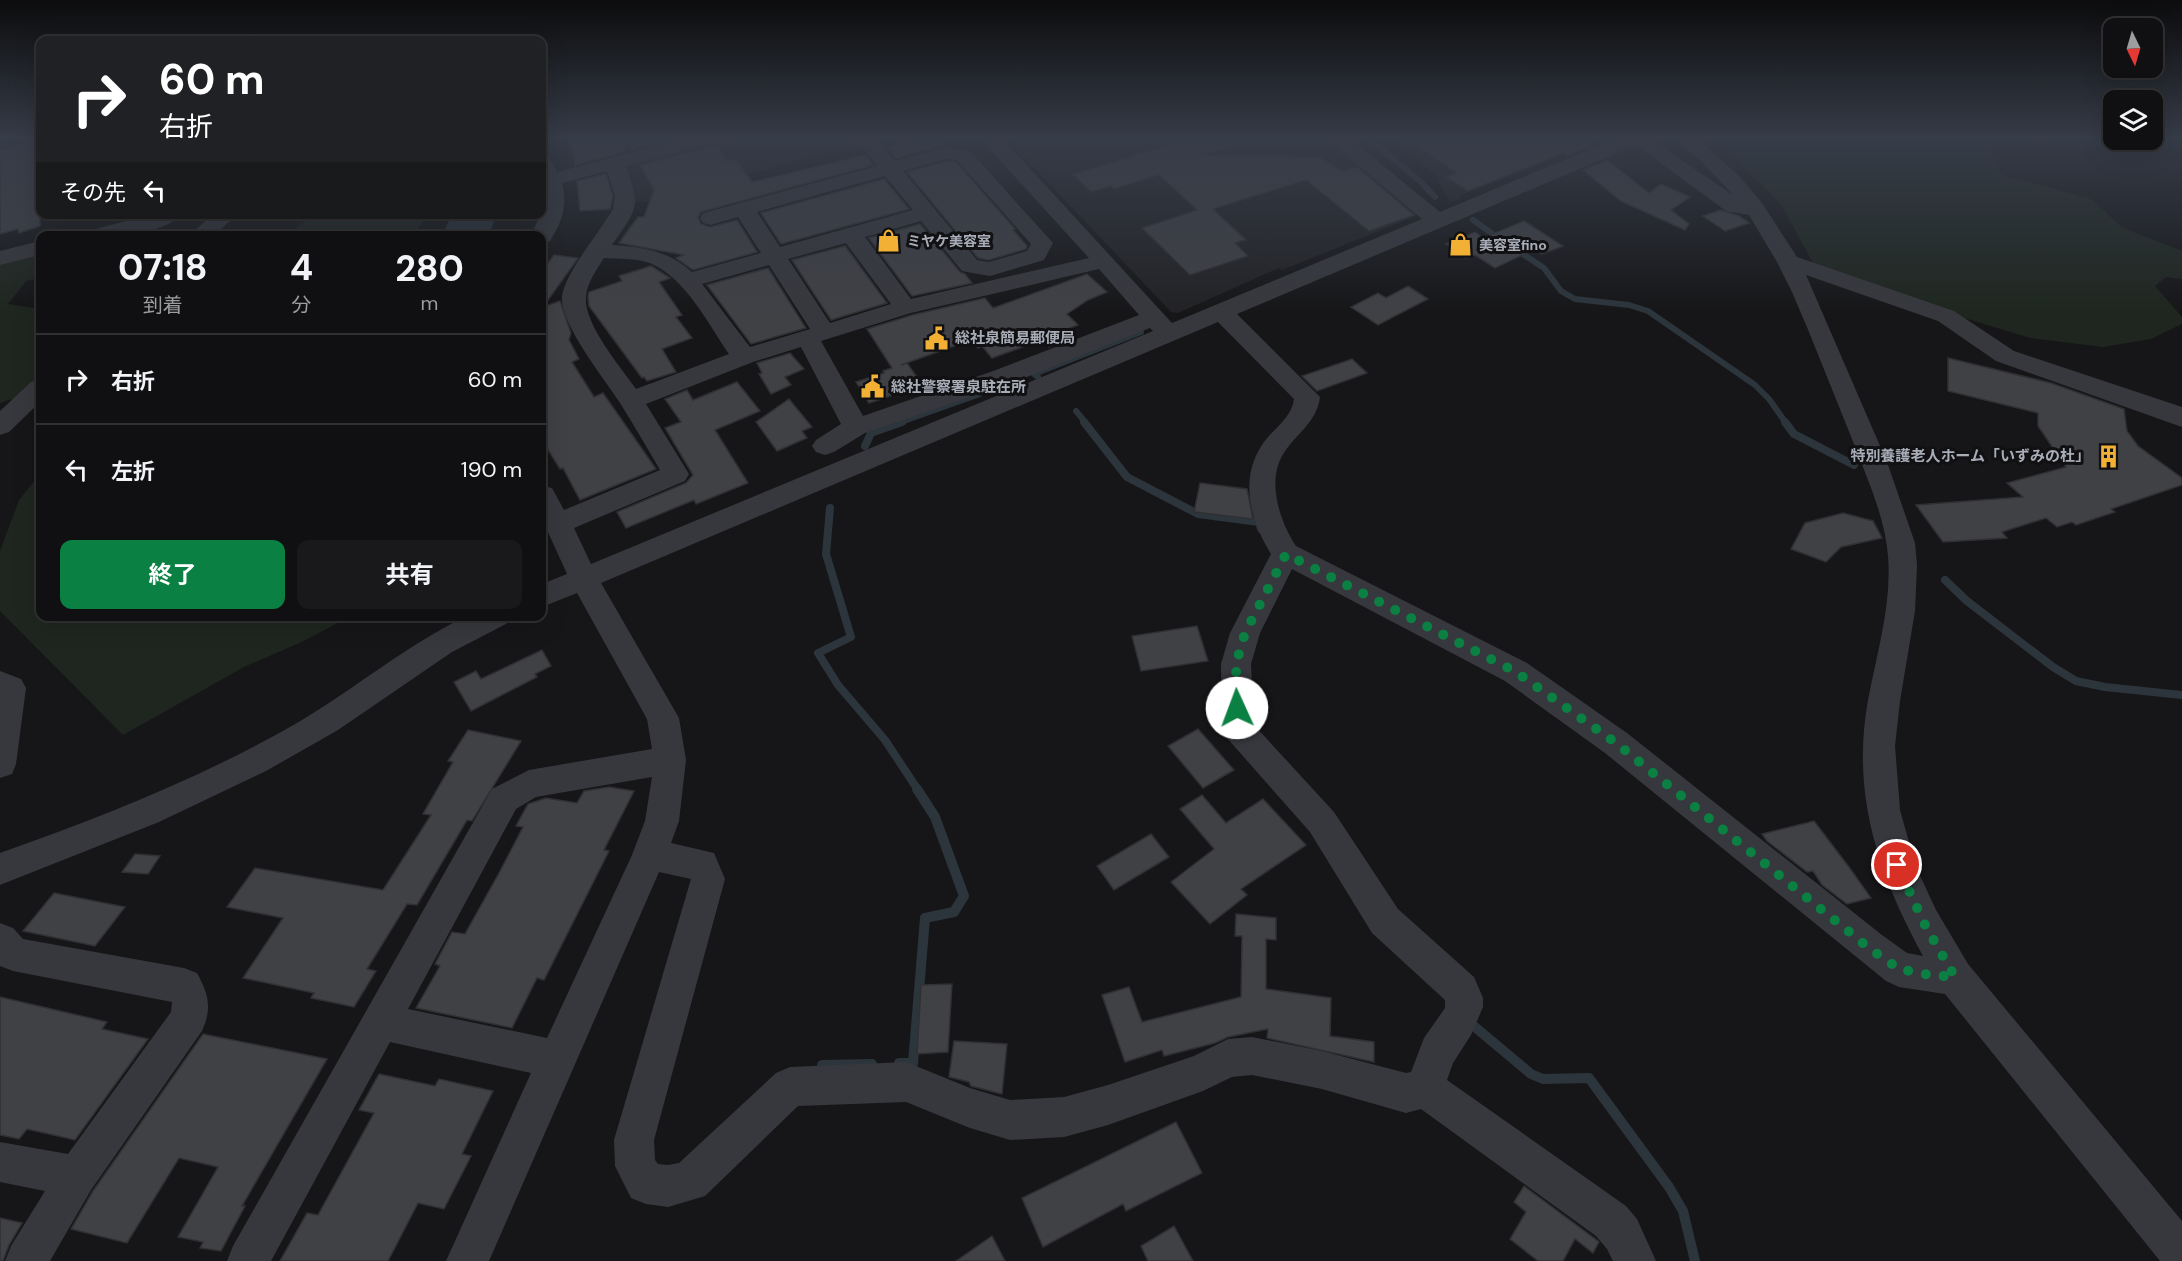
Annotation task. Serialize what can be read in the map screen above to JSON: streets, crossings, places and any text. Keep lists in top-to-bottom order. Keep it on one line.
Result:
{"places":{"shop":["ミヤケ美容室","美容室fino"],"public building":["総社泉簡易郵便局","総社警察署泉駐在所"],"building":["特別養護老人ホーム「いずみの杜」"]},"north":"bottom","page":{"turn":["60 m","右折"],"then":"その先","eta":["07:18","到着","4","分","280","m"],"list":[{"name":"右折","value":"60 m"},{"name":"左折","value":"190 m"}],"buttons":["終了","共有"]}}
